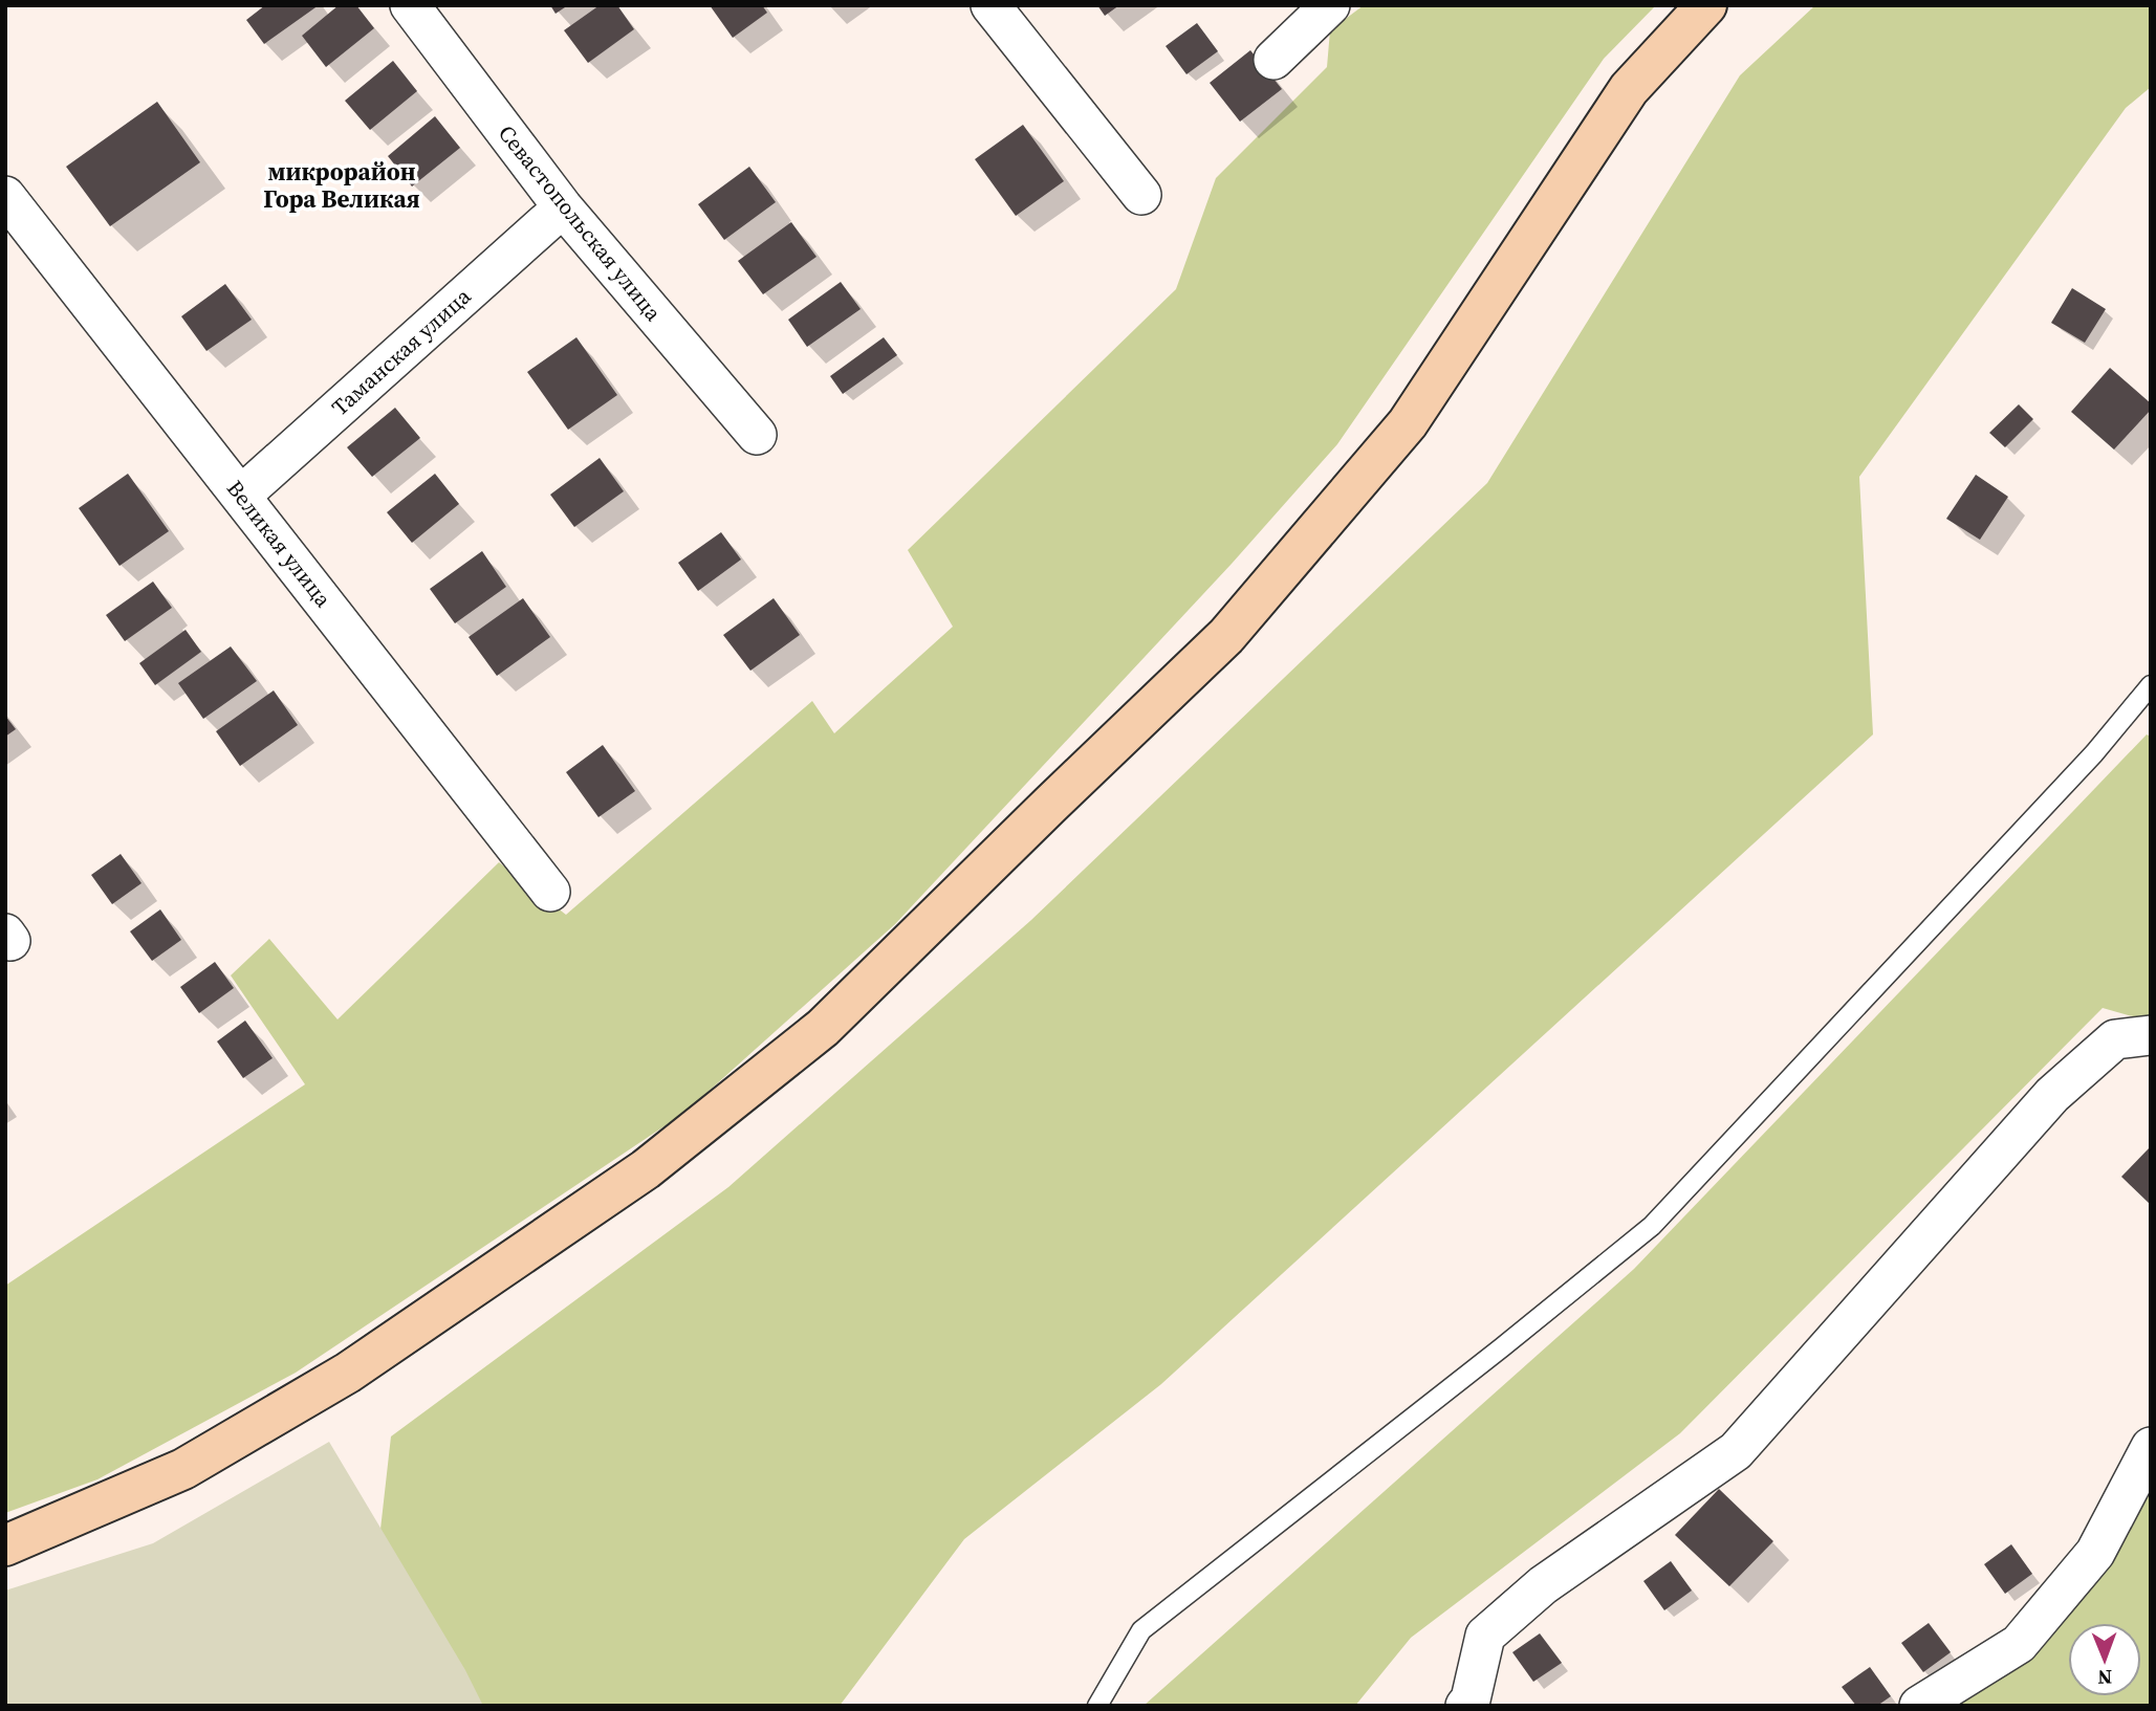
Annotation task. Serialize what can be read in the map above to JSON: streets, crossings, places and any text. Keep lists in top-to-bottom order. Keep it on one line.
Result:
{"streets":{"street":["Севастопольская улица","Таманская улица","Великая улица"]},"crossings":[["Севастопольская улица","Таманская улица"],["Таманская улица","Великая улица"]],"districts":["микрорайон Гора Великая"],"north":"bottom"}
